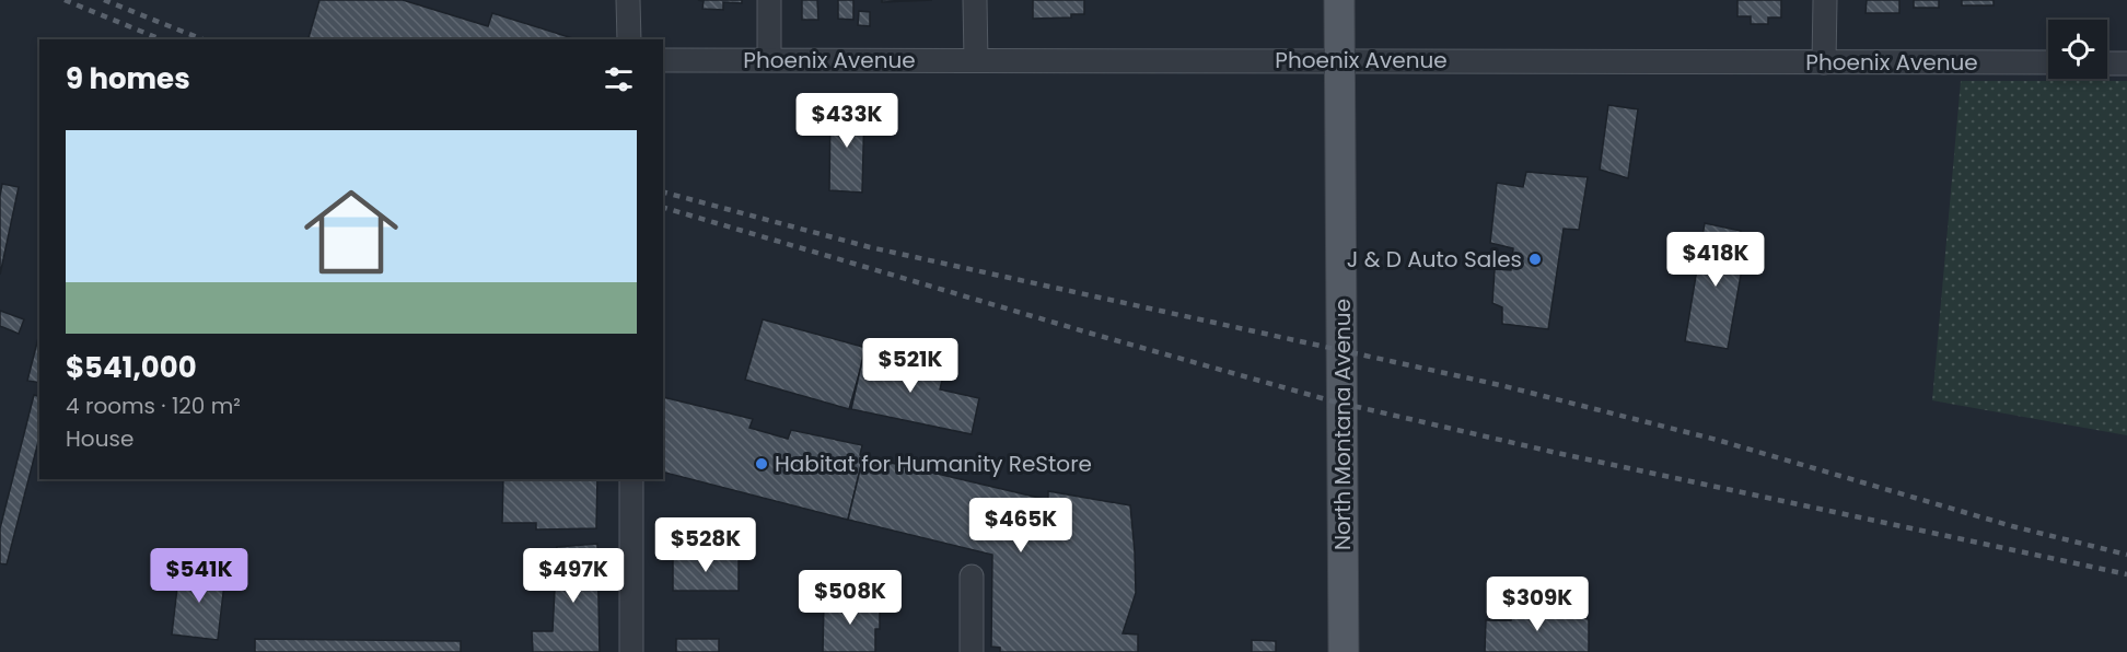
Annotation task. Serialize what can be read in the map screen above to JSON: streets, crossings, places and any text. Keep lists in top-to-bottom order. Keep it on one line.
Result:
{"streets":{"main road":["North Montana Avenue"],"street":["Phoenix Avenue"]},"crossings":[["Phoenix Avenue","North Montana Avenue"]],"places":["J & D Auto Sales","Habitat for Humanity ReStore"],"page":{"heading":"9 homes","price":["$433K","$418K","$521K","$465K","$528K","$541K","$497K","$508K","$309K"],"list":[{"name":"$541,000","note":"4 rooms · 120 m² · House"}]}}
